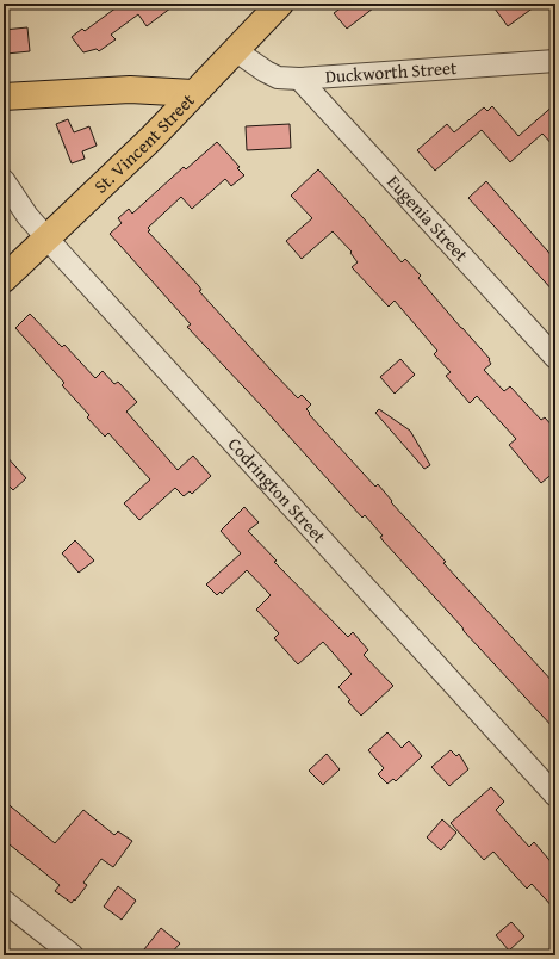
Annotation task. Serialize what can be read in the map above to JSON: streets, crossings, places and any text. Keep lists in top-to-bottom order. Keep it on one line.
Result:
{"streets":{"main road":["St. Vincent Street"],"street":["Duckworth Street","Eugenia Street","Codrington Street"]},"crossings":[["Duckworth Street","St. Vincent Street"],["Duckworth Street","Eugenia Street"],["St. Vincent Street","Codrington Street"]]}
